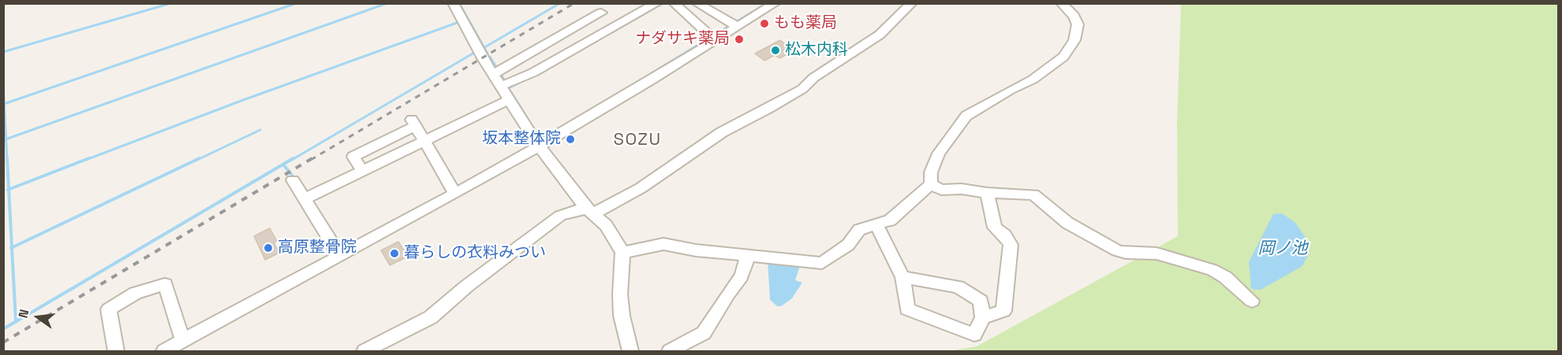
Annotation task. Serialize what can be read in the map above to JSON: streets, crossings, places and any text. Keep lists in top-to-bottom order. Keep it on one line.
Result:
{"districts":["SOZU"],"water":["岡ノ池"],"places":["もも薬局","ナダサキ薬局","松木内科","坂本整体院","高原整骨院","暮らしの衣料みつい"],"north":"left"}
